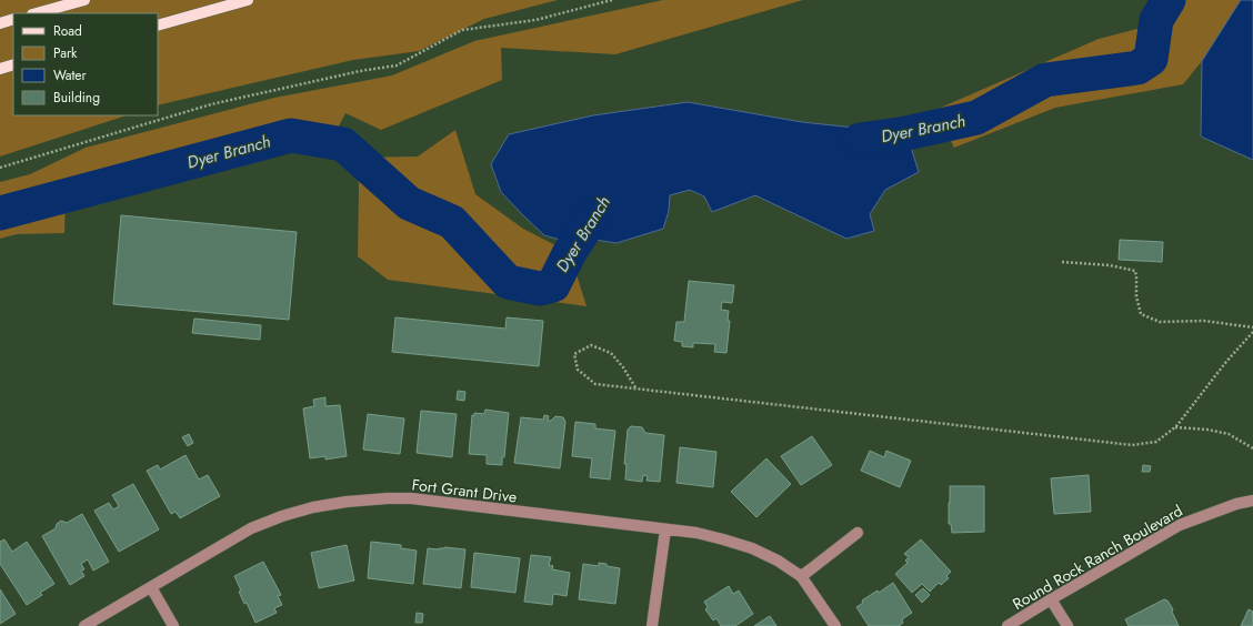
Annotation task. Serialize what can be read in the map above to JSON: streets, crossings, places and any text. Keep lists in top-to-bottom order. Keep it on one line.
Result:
{"streets":{"street":["Fort Grant Drive","Round Rock Ranch Boulevard"]},"water":["Dyer Branch"],"legend":["Road","Park","Water","Building"]}
